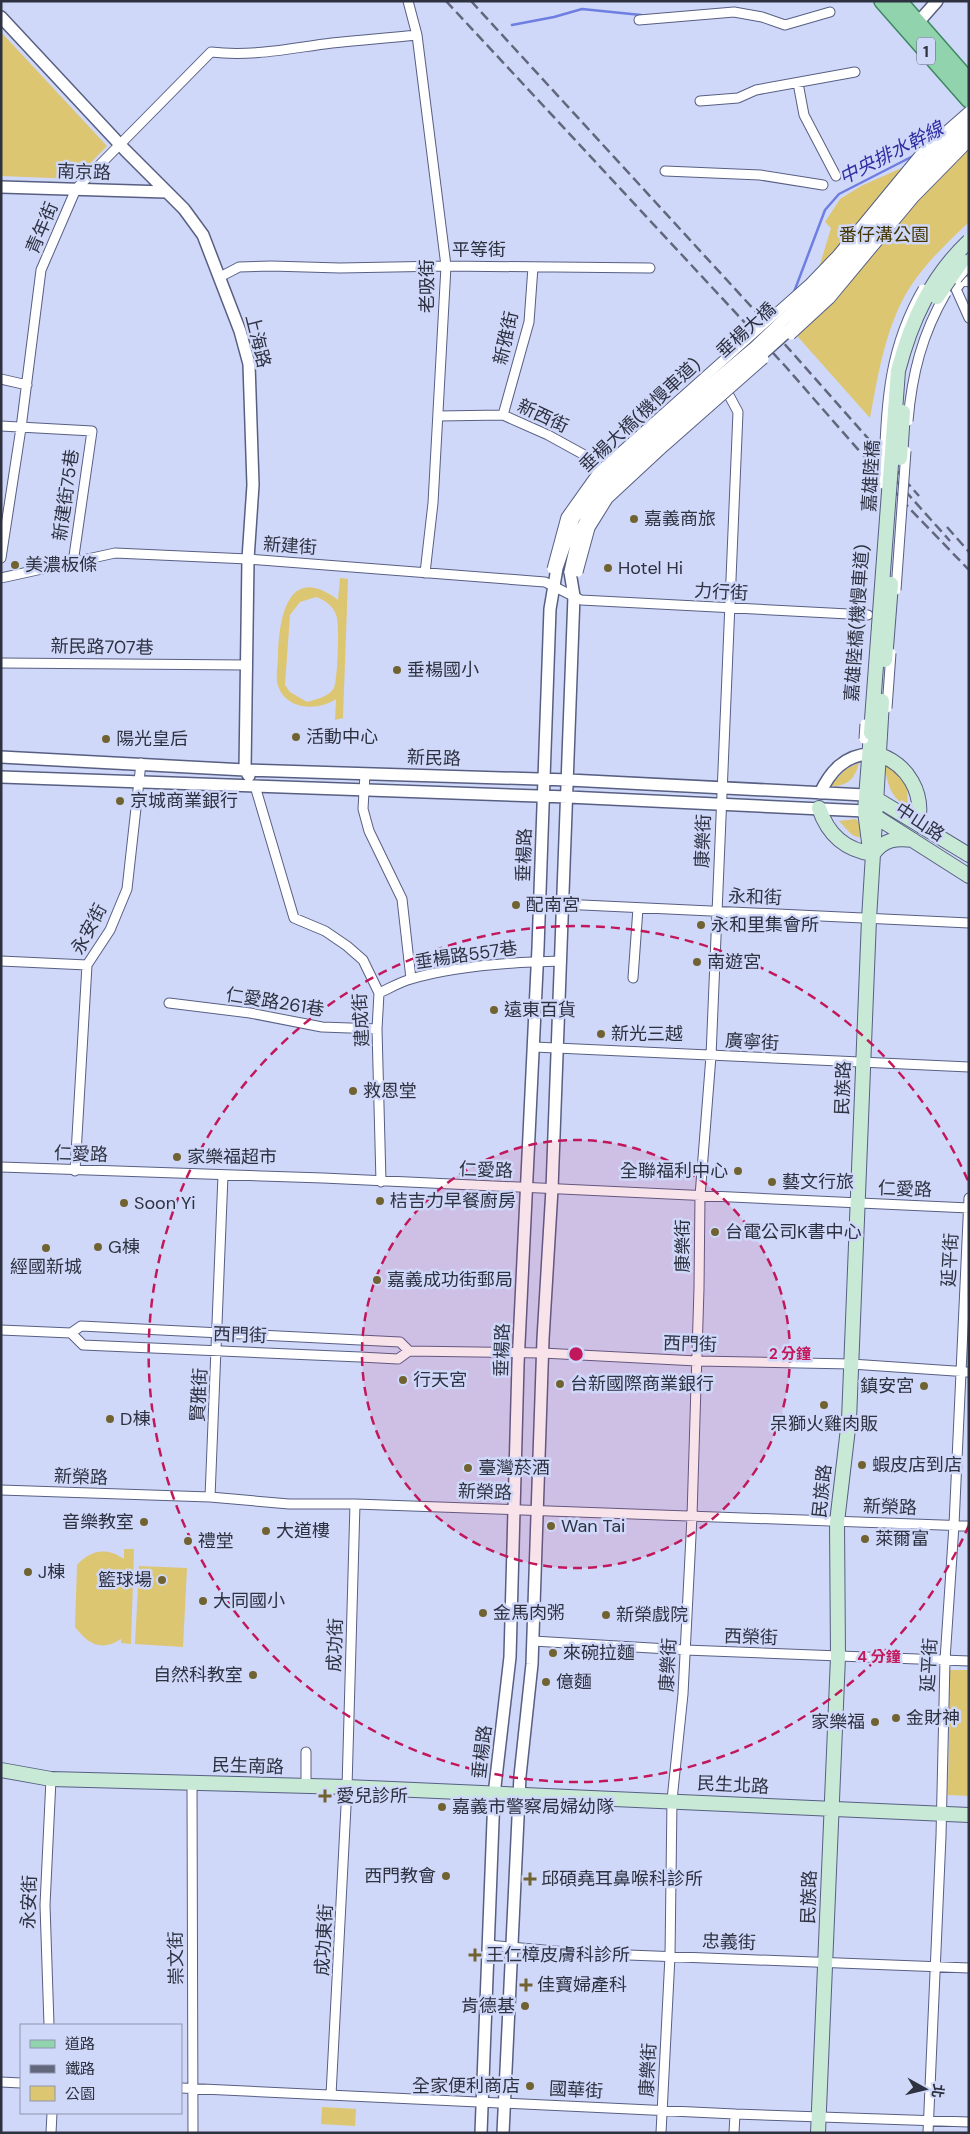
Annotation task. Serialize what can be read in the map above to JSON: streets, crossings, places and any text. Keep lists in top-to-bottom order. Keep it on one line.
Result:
{"streets":{"main road":["1","嘉雄陸橋","中山路","民族路","民生南路","民生北路"],"street":["南京路","青年街","平等街","老吸街","垂楊大橋","新雅街","上海路","垂楊大橋(機慢車道)","新西街","新建街75巷","新建街","力行街","嘉雄陸橋(機慢車道)","新民路707巷","新民路","康樂街","垂楊路","永和街","永安街","垂楊路557巷","仁愛路261巷","建成街","廣寧街","仁愛路","延平街","西門街","賢雅街","新榮路","西榮街","成功街","成功東街","忠義街","崇文街","國華街"]},"crossings":[["南京路","青年街"],["南京路","上海路"],["青年街","老吸街"],["青年街","上海路"],["青年街","新建街75巷"],["平等街","老吸街"],["平等街","新雅街"],["平等街","上海路"],["老吸街","新西街"],["老吸街","新建街"],["垂楊大橋","垂楊大橋(機慢車道)"],["垂楊大橋","垂楊路"],["新雅街","新西街"],["上海路","新建街"],["上海路","新民路707巷"],["上海路","新民路"],["垂楊大橋(機慢車道)","垂楊路"],["嘉雄陸橋","嘉雄陸橋(機慢車道)"],["嘉雄陸橋","民族路"],["新建街75巷","新建街"],["新建街","力行街"],["新建街","垂楊路"],["力行街","康樂街"],["嘉雄陸橋(機慢車道)","民族路"],["新民路","中山路"],["新民路","康樂街"],["新民路","垂楊路"],["新民路","永安街"],["新民路","建成街"],["新民路","民族路"],["中山路","民族路"],["康樂街","永和街"],["康樂街","廣寧街"],["康樂街","仁愛路"],["康樂街","西門街"],["康樂街","新榮路"],["康樂街","西榮街"],["康樂街","民生北路"],["康樂街","忠義街"],["康樂街","國華街"],["垂楊路","永和街"],["垂楊路","垂楊路557巷"],["垂楊路","廣寧街"],["垂楊路","仁愛路"],["垂楊路","西門街"],["垂楊路","新榮路"],["垂楊路","民生南路"],["垂楊路","民生北路"],["垂楊路","忠義街"],["垂楊路","國華街"],["永和街","民族路"],["永安街","仁愛路"],["永安街","民生南路"],["垂楊路557巷","建成街"],["仁愛路261巷","建成街"],["建成街","仁愛路"],["廣寧街","民族路"],["民族路","仁愛路"],["民族路","西門街"],["民族路","新榮路"],["民族路","西榮街"],["民族路","民生北路"],["民族路","忠義街"],["民族路","國華街"],["仁愛路","延平街"],["仁愛路","賢雅街"],["延平街","西門街"],["延平街","新榮路"],["延平街","西榮街"],["延平街","民生北路"],["延平街","忠義街"],["延平街","國華街"],["西門街","賢雅街"],["賢雅街","新榮路"],["新榮路","成功街"],["成功街","民生南路"],["成功街","成功東街"],["民生南路","民生北路"],["民生南路","成功東街"],["民生南路","崇文街"],["成功東街","國華街"],["崇文街","國華街"]],"water":["中央排水幹線"],"parks":["番仔溝公園"],"places":{"other":["嘉義商旅","美濃板條","Hotel Hi","垂楊國小","活動中心","陽光皇后","京城商業銀行","配南宮","永和里集會所","南遊宮","遠東百貨","新光三越","救恩堂","家樂福超市","全聯福利中心","藝文行旅","桔吉力早餐廚房","Soon Yi","台電公司K書中心","G棟","經國新城","嘉義成功街郵局","行天宮","台新國際商業銀行","鎮安宮","呆獅火雞肉販","D棟","蝦皮店到店","臺灣菸酒","音樂教室","Wan Tai","大道樓","萊爾富","禮堂","J棟","籃球場","大同國小","金馬肉粥","新榮戲院","來碗拉麵","自然科教室","億麵","金財神","家樂福","嘉義市警察局婦幼隊","西門教會","肯德基","全家便利商店"],"health":["愛兒診所","邱碩堯耳鼻喉科診所","王仁樟皮膚科診所","佳寶婦產科"]},"legend":["道路","鐵路","公園"],"north":"right","rings":["2 分鐘","4 分鐘"]}
